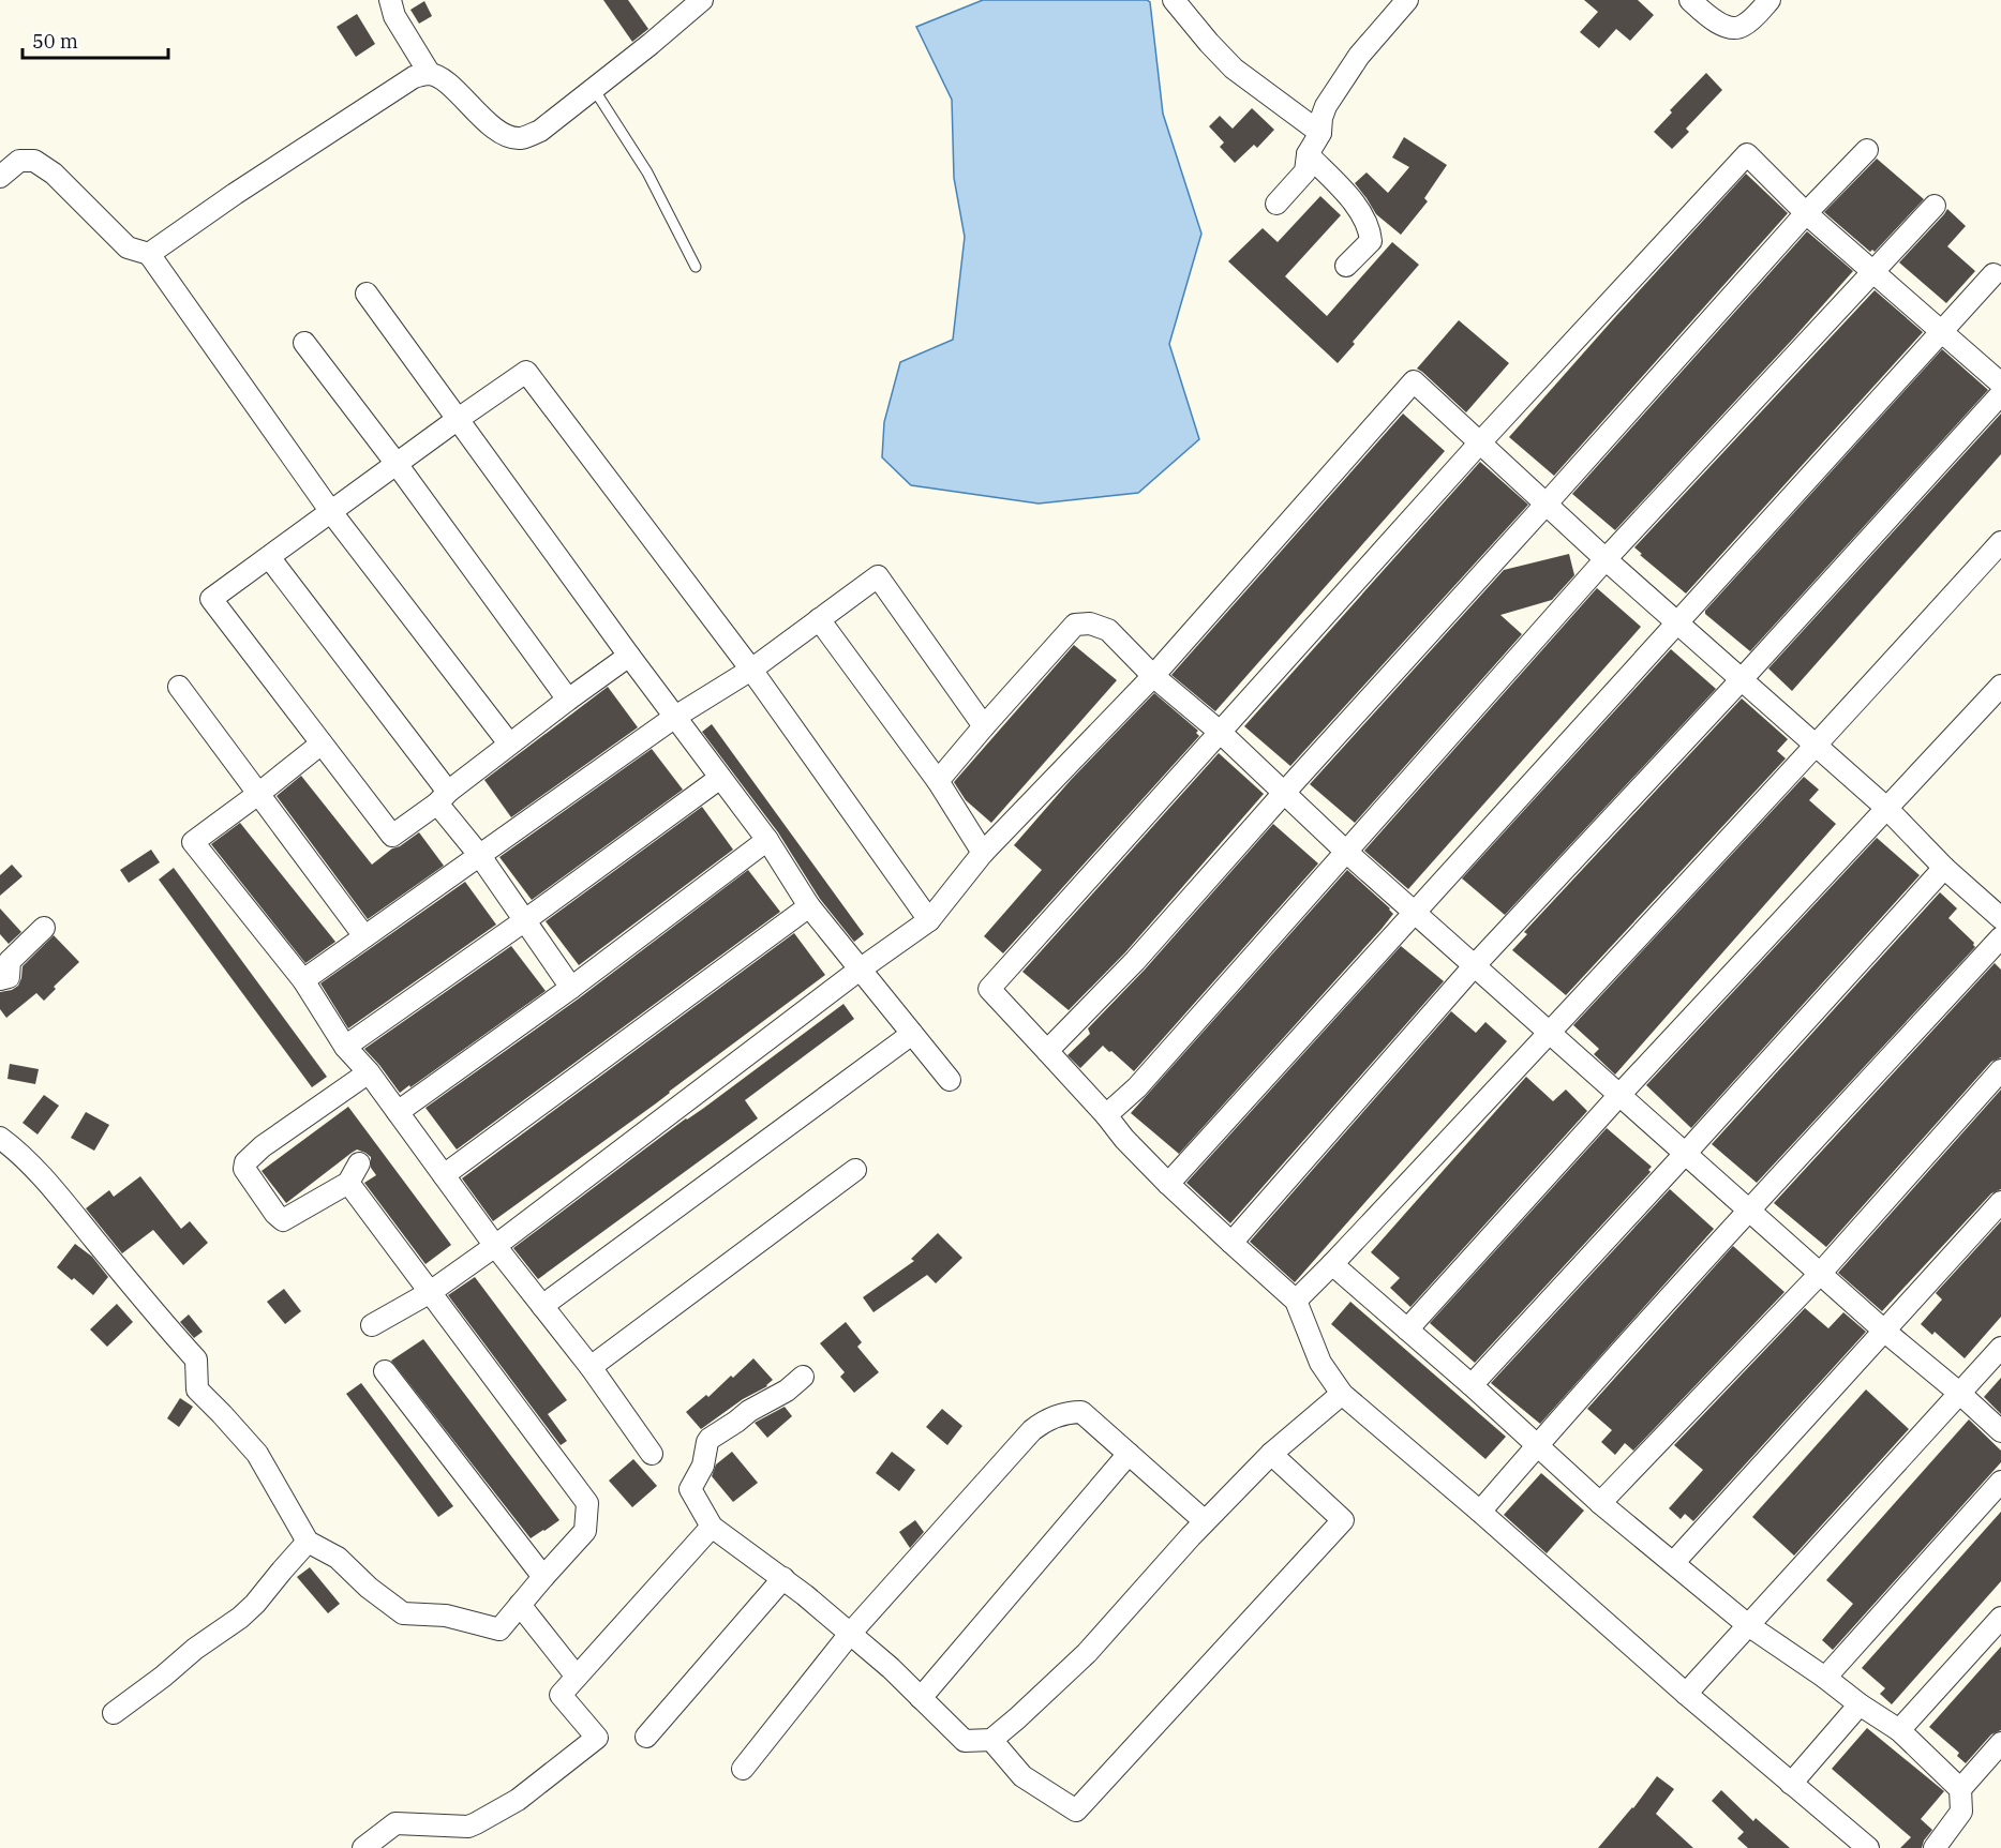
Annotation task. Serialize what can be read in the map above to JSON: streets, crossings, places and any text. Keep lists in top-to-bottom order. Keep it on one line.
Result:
{"scale_bar":"50 m"}
